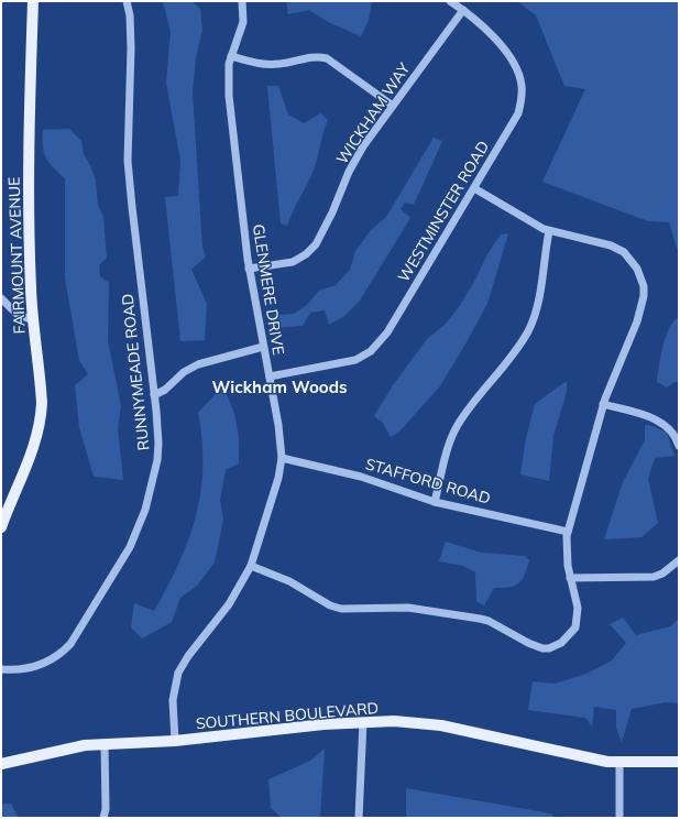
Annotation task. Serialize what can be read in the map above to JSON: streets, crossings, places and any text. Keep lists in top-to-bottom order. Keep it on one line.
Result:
{"streets":{"main road":["FAIRMOUNT AVENUE","SOUTHERN BOULEVARD"],"street":["WICKHAM WAY","WESTMINSTER ROAD","GLENMERE DRIVE","RUNNYMEADE ROAD","STAFFORD ROAD"]},"crossings":[["WICKHAM WAY","WESTMINSTER ROAD"],["WICKHAM WAY","GLENMERE DRIVE"],["WESTMINSTER ROAD","GLENMERE DRIVE"],["GLENMERE DRIVE","STAFFORD ROAD"],["GLENMERE DRIVE","SOUTHERN BOULEVARD"]],"districts":["Wickham Woods"]}
